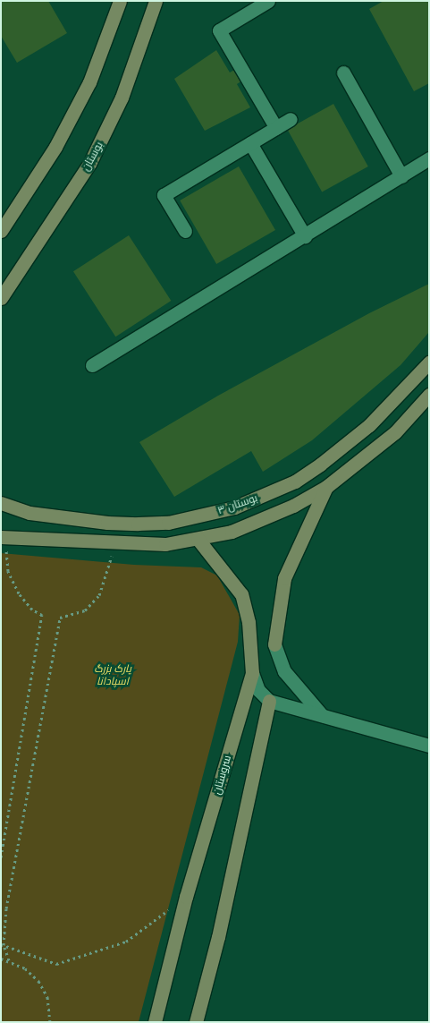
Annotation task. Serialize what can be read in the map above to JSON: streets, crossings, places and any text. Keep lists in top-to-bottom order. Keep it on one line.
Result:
{"streets":{"street":["بوستان","بوستان ۳","سروستان"]},"crossings":[["بوستان ۳","سروستان"]],"parks":["پارک بزرگ اسپادانا"]}
